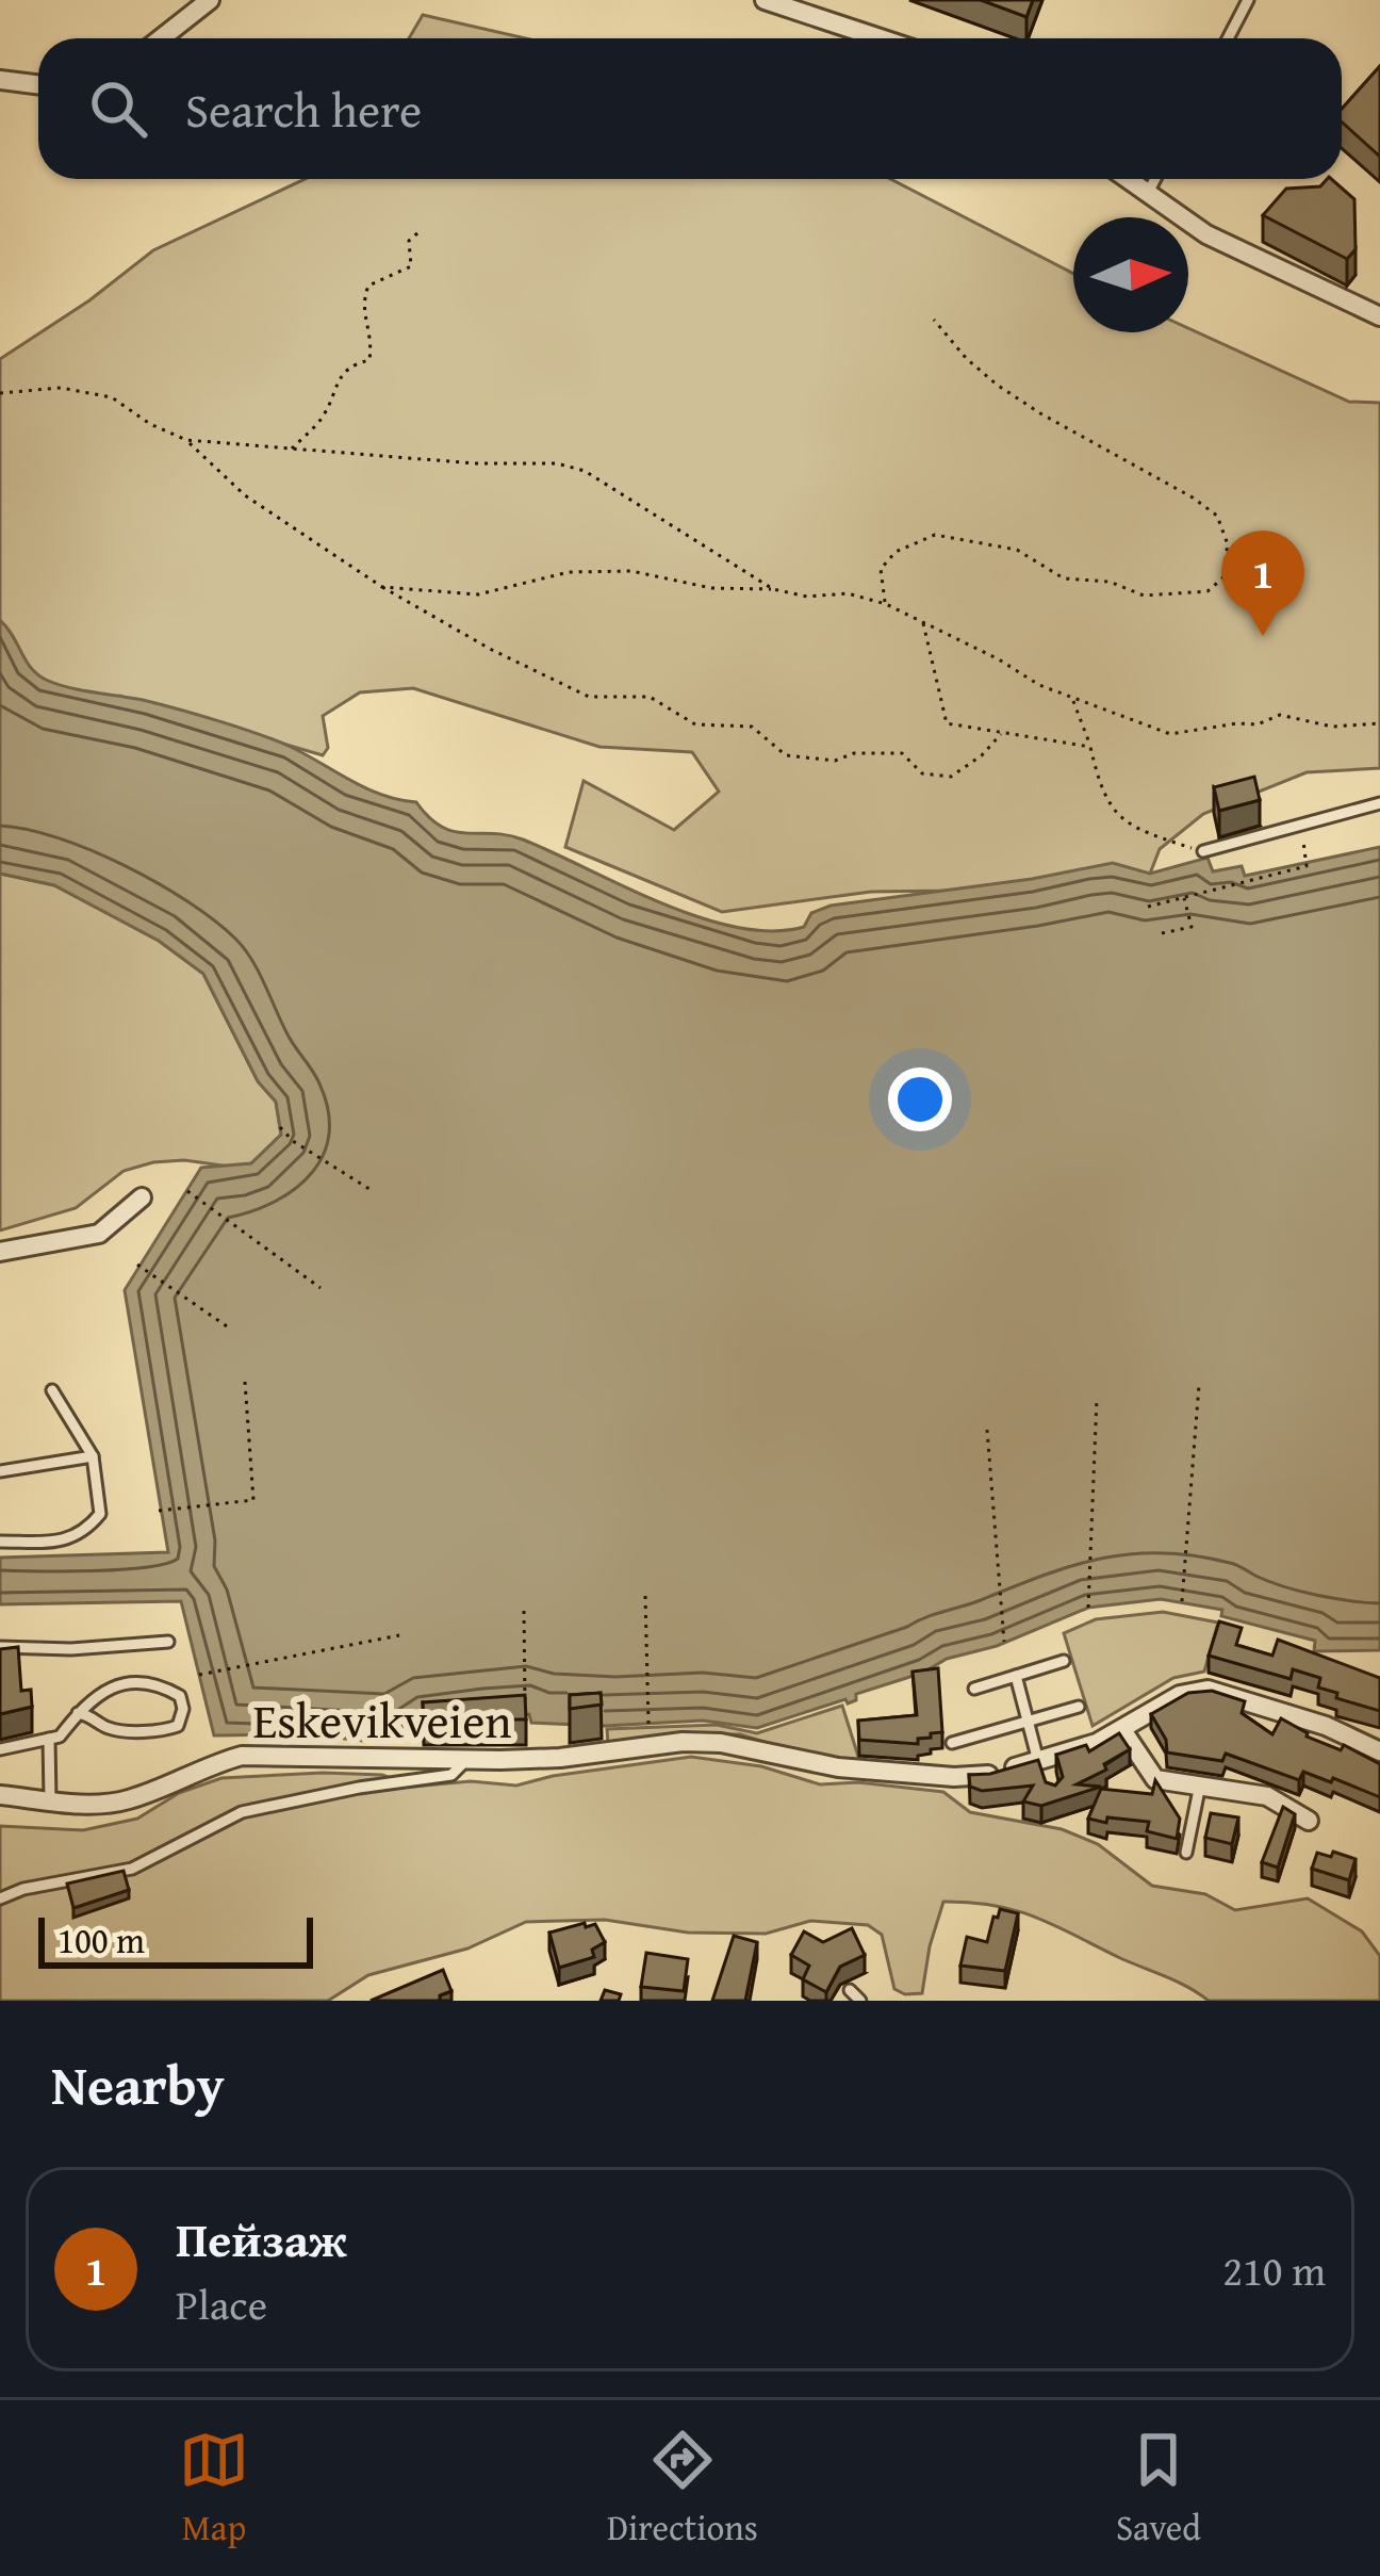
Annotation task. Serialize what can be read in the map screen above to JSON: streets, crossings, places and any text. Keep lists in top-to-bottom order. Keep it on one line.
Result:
{"streets":{"street":["Eskevikveien"]},"scale_bar":"100 m","north":"right","page":{"search":"Search here","pins":"1","scale":"100 m","heading":"Nearby","list":[{"mark":"1","name":"Пейзаж","note":"Place","value":"210 m"}],"nav":["Map","Directions","Saved"]}}
